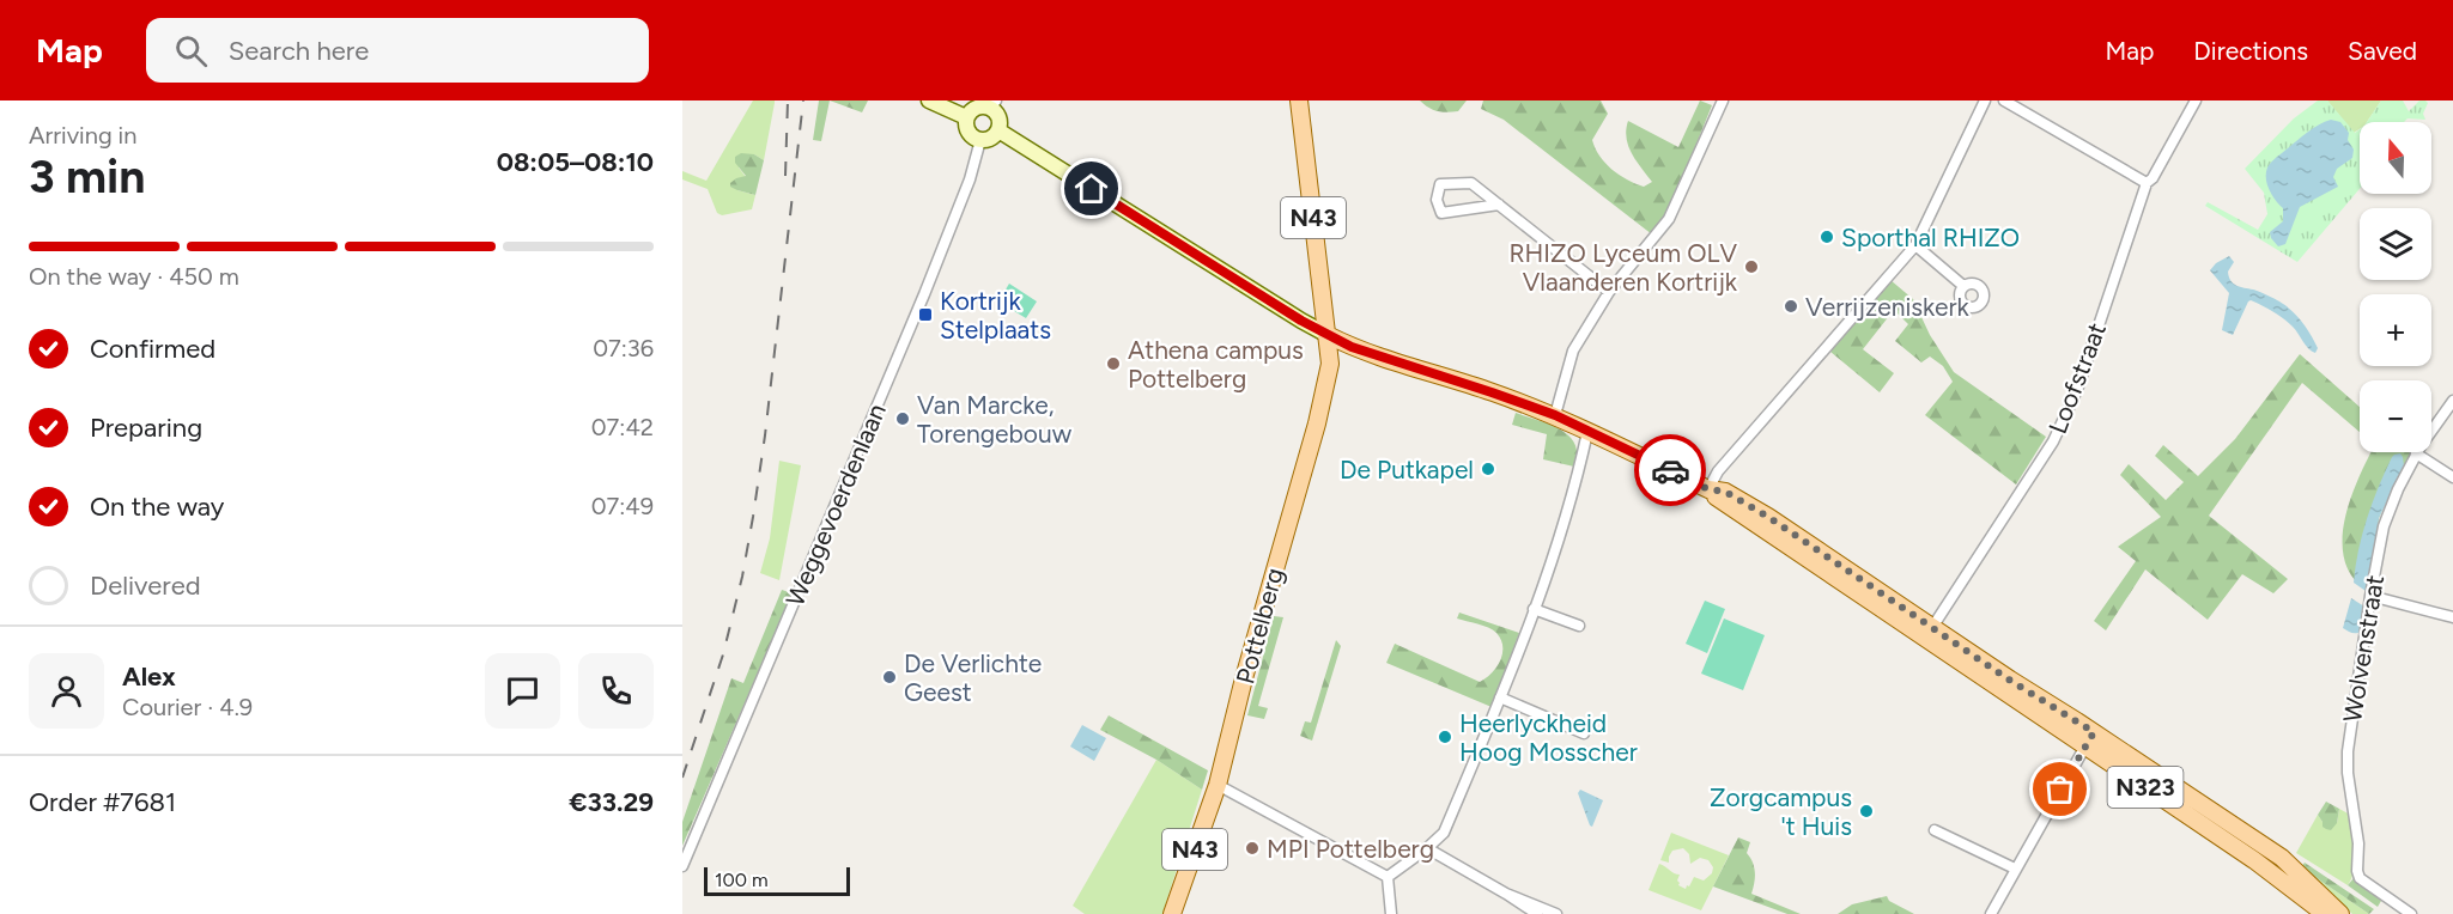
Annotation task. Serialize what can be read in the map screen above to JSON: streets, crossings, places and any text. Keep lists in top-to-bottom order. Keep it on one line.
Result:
{"streets":{"main road":["N43","Pottelberg","N323"],"street":["Loofstraat","Weggevoerdenlaan","Wolvenstraat"]},"crossings":[["N43","Pottelberg"],["N43","N323"],["Loofstraat","N323"],["Pottelberg","N323"]],"places":{"other":["Sporthal RHIZO","RHIZO Lyceum OLV Vlaanderen Kortrijk","Verrijzeniskerk","Athena campus Pottelberg","Van Marcke, Torengebouw","De Putkapel","De Verlichte Geest","Heerlyckheid Hoog Mosscher","Zorgcampus 't Huis","MPI Pottelberg"],"transit":["Kortrijk Stelplaats"]},"scale_bar":"100 m","north":"top","page":{"header":"Map","search":"Search here","nav":["Map","Directions","Saved"],"heading":["3 min","Arriving in","08:05–08:10"],"panel":["Alex","Courier · 4.9","Order #7681","€33.29"],"map_buttons":["+","−"],"bar":"On the way · 450 m","list":[["Confirmed","07:36"],["Preparing","07:42"],["On the way","07:49"],"Delivered"],"scale":"100 m"}}
